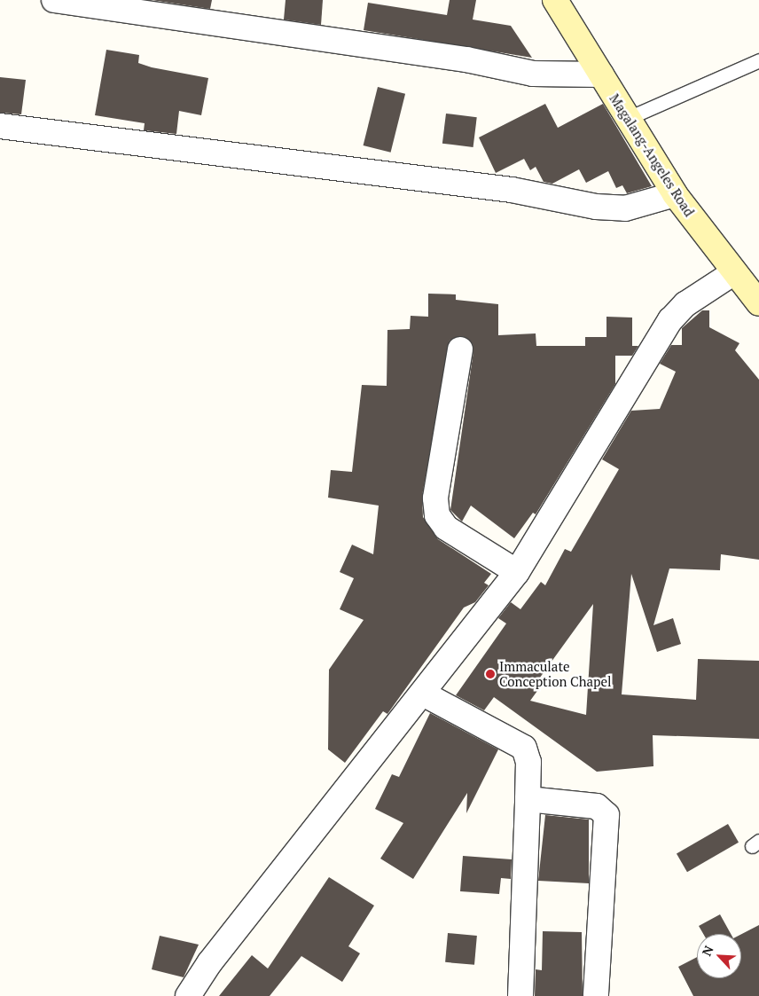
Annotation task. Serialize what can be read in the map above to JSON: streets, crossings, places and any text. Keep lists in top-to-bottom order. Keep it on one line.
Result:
{"streets":{"main road":["Magalang-Angeles Road"]},"places":["Immaculate Conception Chapel"],"north":"top left"}
